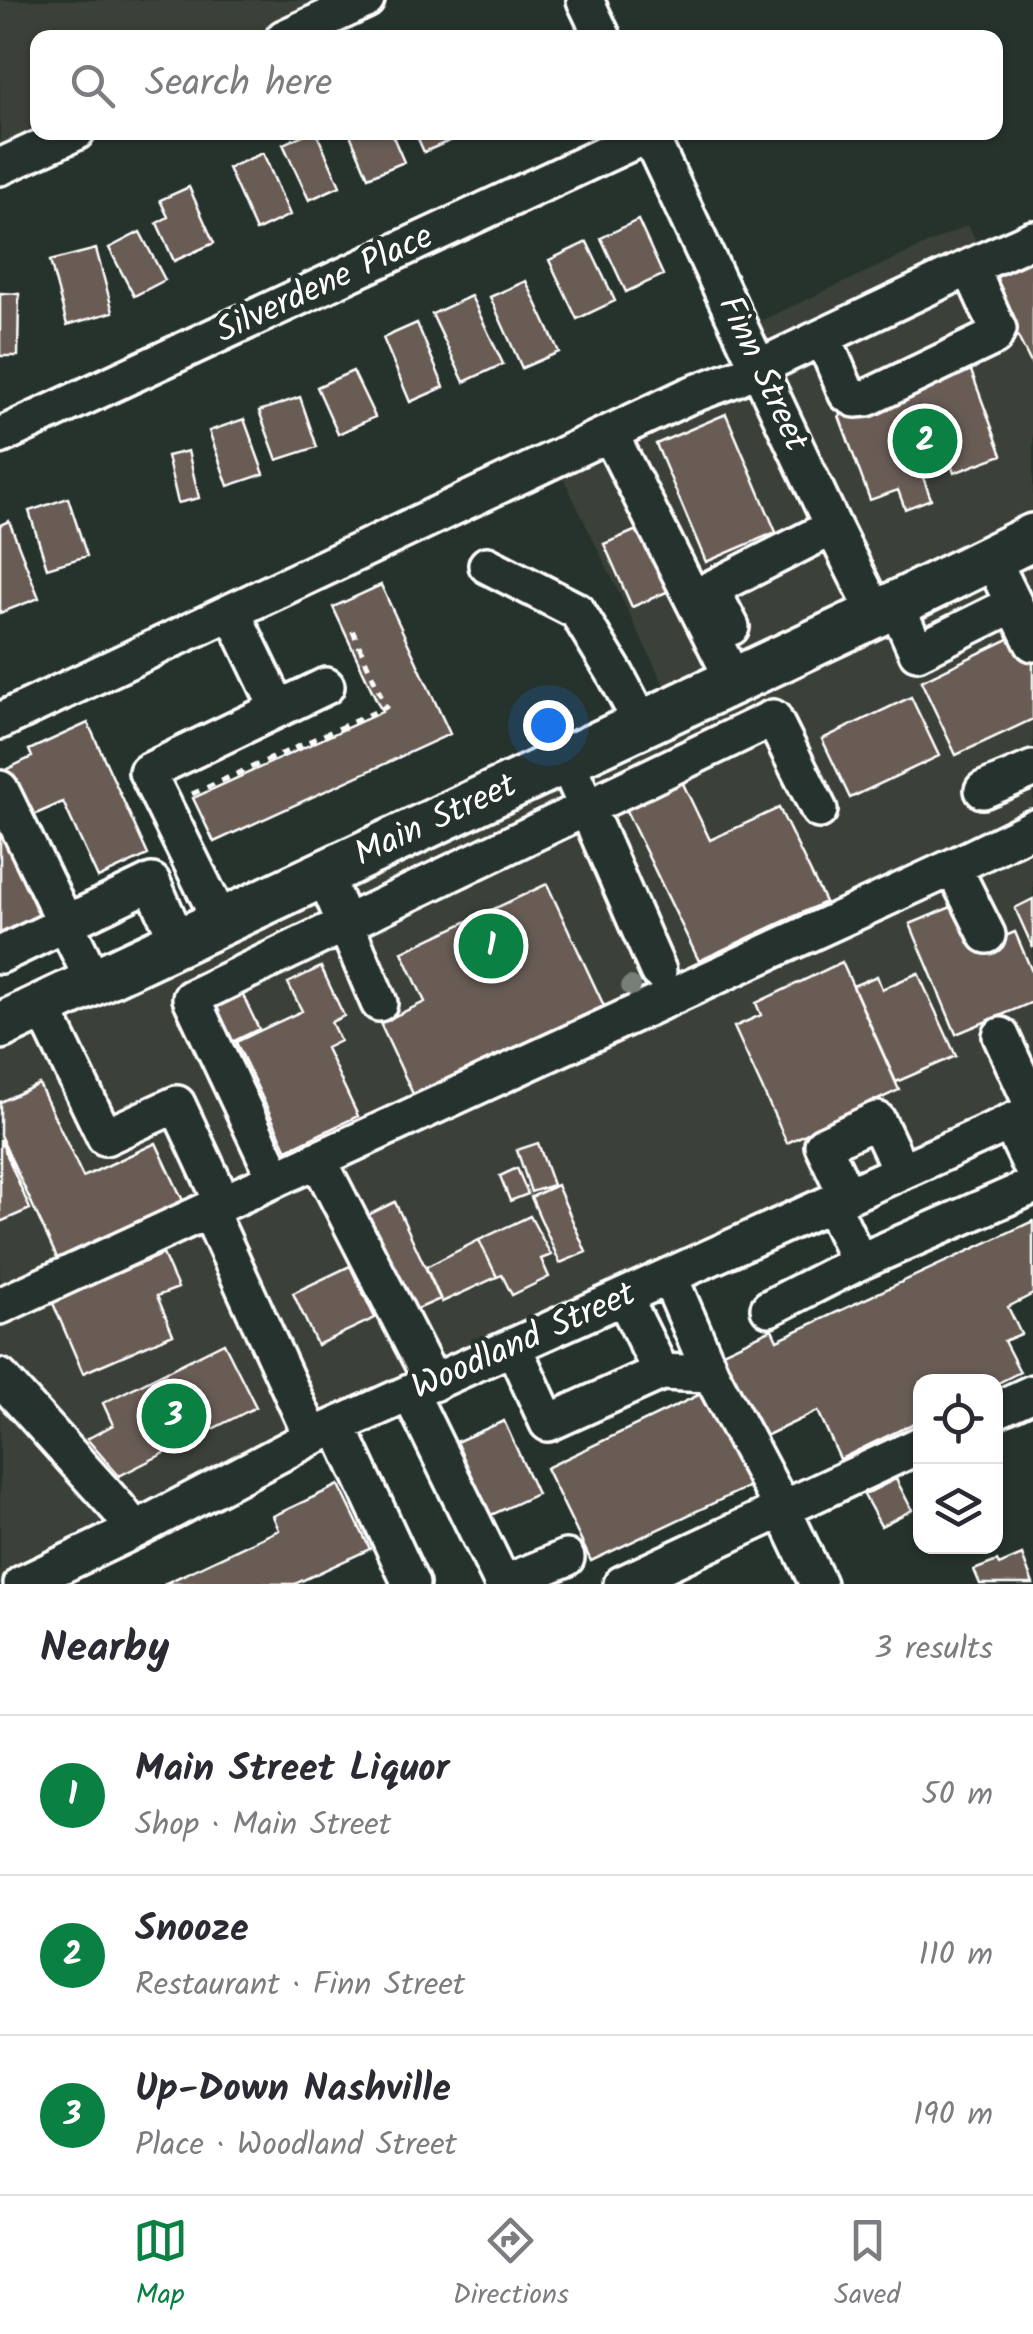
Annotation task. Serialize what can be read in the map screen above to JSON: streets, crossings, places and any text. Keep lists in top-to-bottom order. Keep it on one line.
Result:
{"streets":{"main road":["Main Street"],"street":["Silverdene Place","Finn Street","Woodland Street"]},"crossings":[["Finn Street","Main Street"]],"page":{"search":"Search here","pins":["2","1","3"],"heading":["Nearby","3 results"],"list":[{"mark":"1","name":"Main Street Liquor","note":"Shop · Main Street","value":"50 m"},{"mark":"2","name":"Snooze","note":"Restaurant · Finn Street","value":"110 m"},{"mark":"3","name":"Up-Down Nashville","note":"Place · Woodland Street","value":"190 m"}],"nav":["Map","Directions","Saved"]}}
